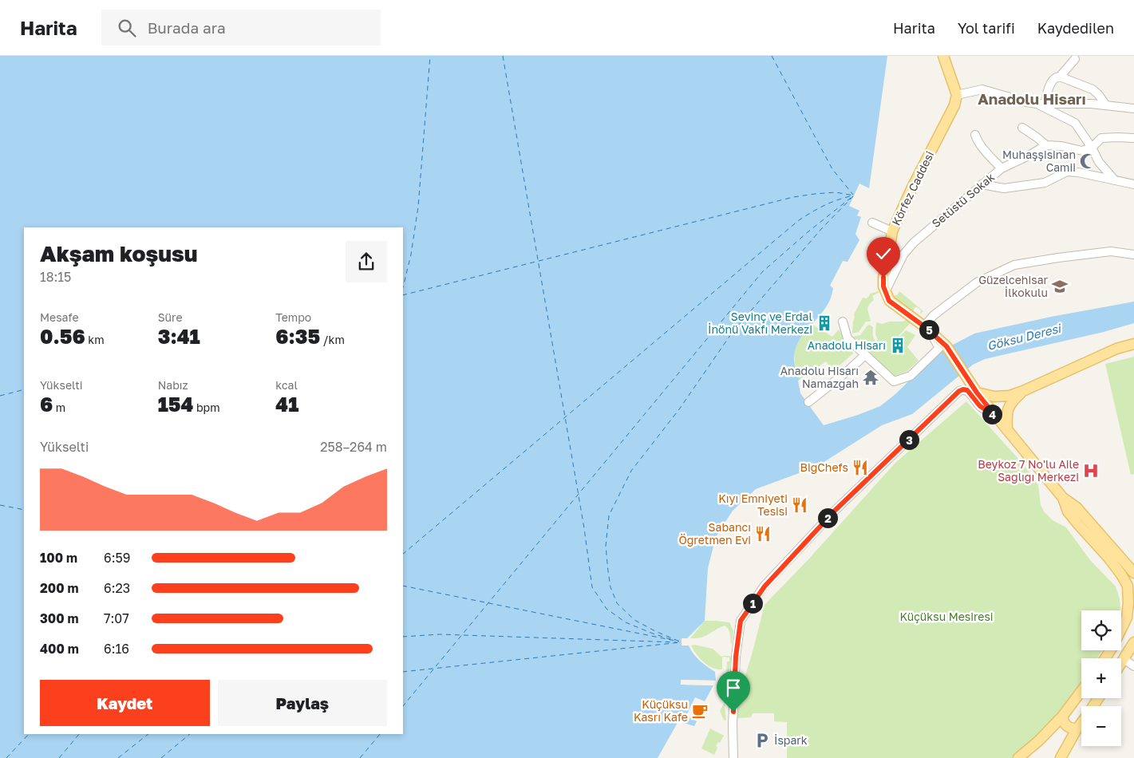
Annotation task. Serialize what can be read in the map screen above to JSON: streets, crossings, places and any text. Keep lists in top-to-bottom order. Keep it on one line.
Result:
{"streets":{"main road":["Körfez Caddesi"],"street":["Setüstü Sokak"]},"crossings":[["Körfez Caddesi","Setüstü Sokak"]],"districts":["Anadolu Hisarı"],"water":["Göksu Deresi"],"parks":["Küçüksu Mesiresi"],"places":{"mosque":["Muhaşşisinan Camii"],"school or university":["Güzelcehisar İlkokulu"],"building":["Sevinç ve Erdal İnönü Vakfı Merkezi","Anadolu Hisarı"],"temple":["Anadolu Hisarı Namazgah"],"restaurant":["BigChefs","Kıyı Emniyeti Tesisi","Sabancı Öğretmen Evi"],"hospital":["Beykoz 7 No'lu Aile Sağlığı Merkezi"],"cafe":["Küçüksu Kasrı Kafe"],"parking":["İspark"]},"page":{"header":"Harita","search":"Burada ara","nav":["Harita","Yol tarifi","Kaydedilen"],"heading":["Akşam koşusu","18:15"],"stats":[["Mesafe","0.56 km"],["Süre","3:41"],["Tempo","6:35 /km"],["Yükselti","6 m"],["Nabız","154 bpm"],["kcal","41"]],"pins":["5","4","3","2","1"],"chart":["Yükselti","258–264 m"],"list":[{"name":"100 m","note":"6:59"},{"name":"200 m","note":"6:23"},{"name":"300 m","note":"7:07"},{"name":"400 m","note":"6:16"}],"map_buttons":["+","−"],"buttons":["Kaydet","Paylaş"]}}
